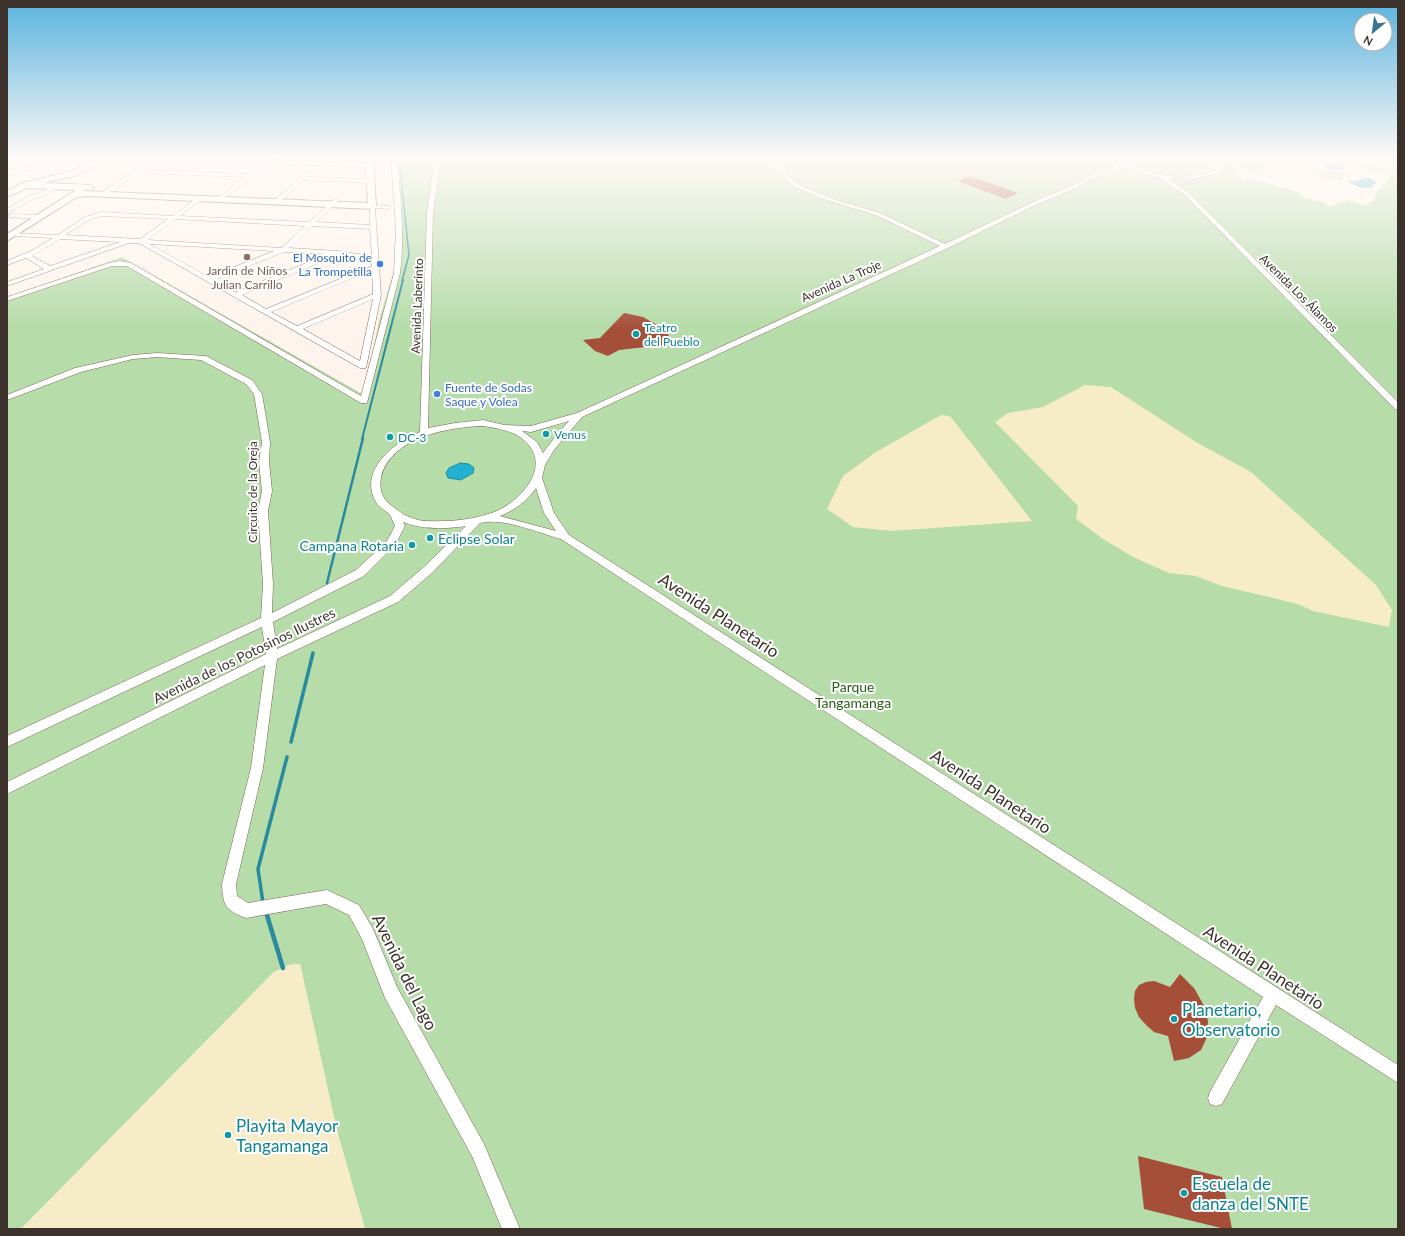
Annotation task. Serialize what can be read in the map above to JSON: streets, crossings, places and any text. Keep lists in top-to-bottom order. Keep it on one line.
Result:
{"streets":{"street":["Avenida La Troje","Avenida Los Álamos","Avenida Laberinto","Circuito de la Oreja","Avenida Planetario","Avenida de los Potosinos Ilustres","Avenida del Lago"]},"crossings":[["Avenida La Troje","Avenida Laberinto"],["Avenida La Troje","Avenida Planetario"],["Avenida La Troje","Avenida de los Potosinos Ilustres"],["Avenida Laberinto","Avenida Planetario"],["Avenida Laberinto","Avenida de los Potosinos Ilustres"],["Circuito de la Oreja","Avenida de los Potosinos Ilustres"],["Circuito de la Oreja","Avenida del Lago"],["Avenida Planetario","Avenida de los Potosinos Ilustres"],["Avenida de los Potosinos Ilustres","Avenida del Lago"]],"parks":["Parque Tangamanga"],"places":["Jardin de Niños Julian Carrillo","El Mosquito de La Trompetilla","Teatro del Pueblo","Fuente de Sodas Saque y Volea","Venus","DC-3","Eclipse Solar","Campana Rotaria","Planetario, Observatorio","Playita Mayor Tangamanga","Escuela de danza del SNTE"],"north":"bottom left"}
